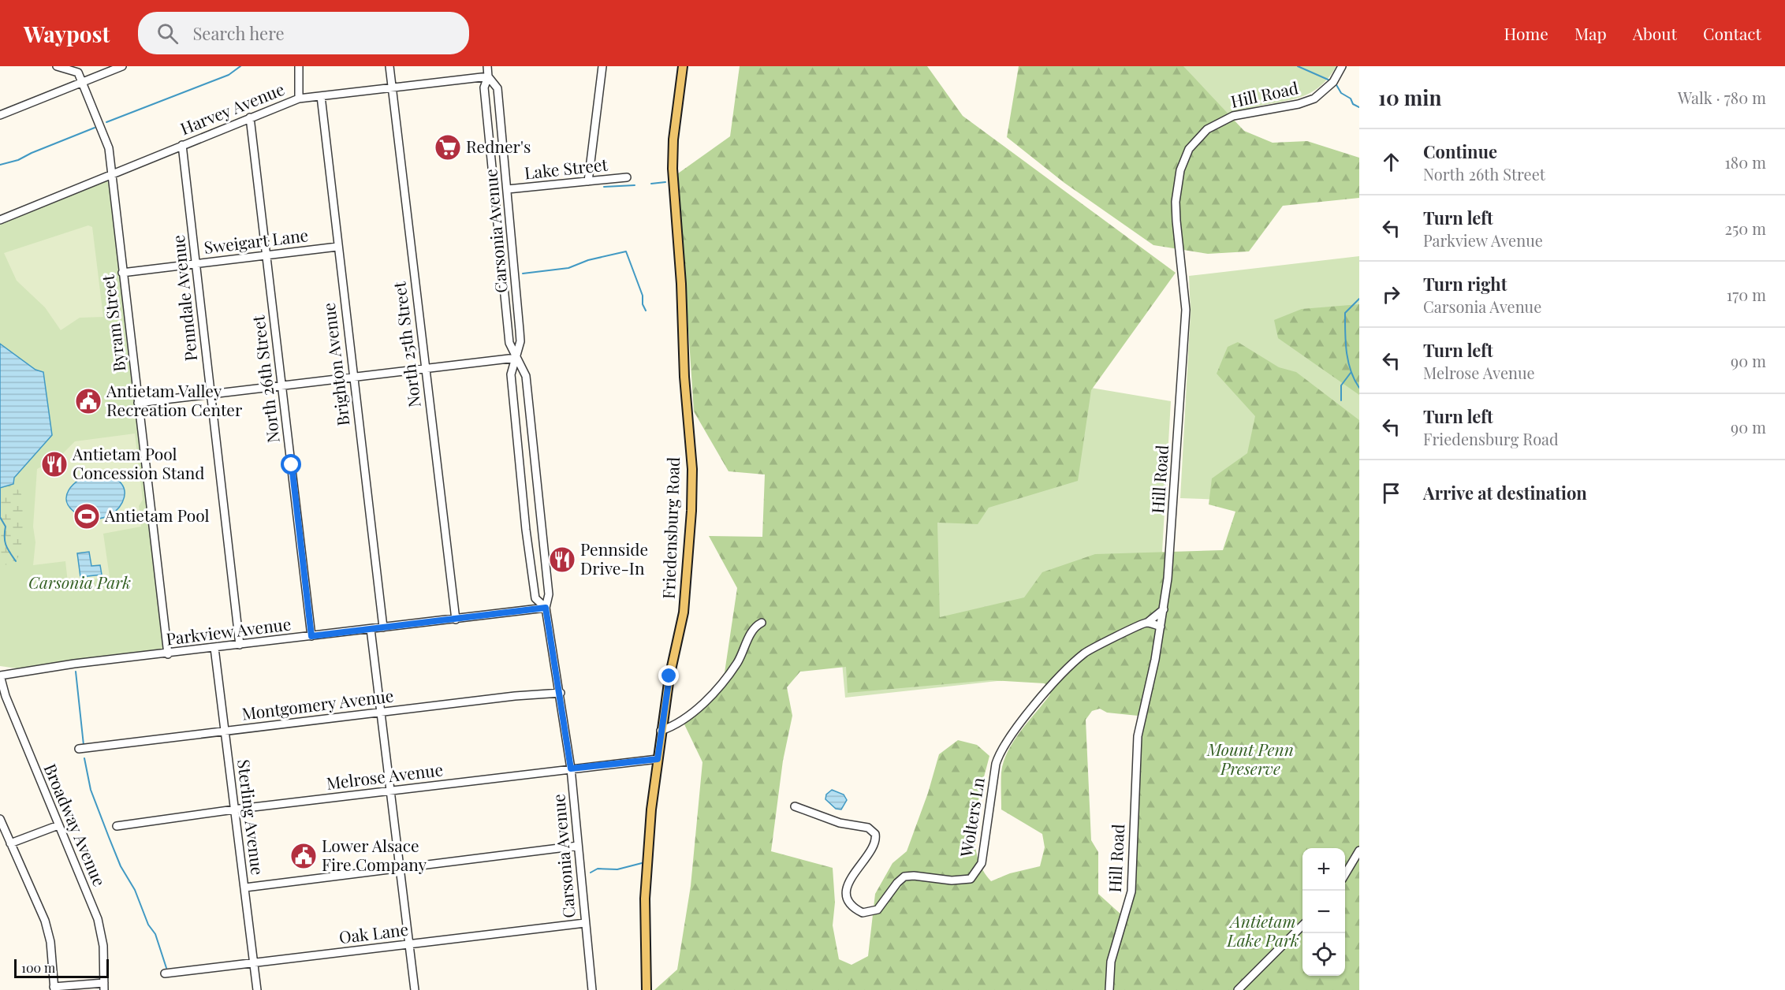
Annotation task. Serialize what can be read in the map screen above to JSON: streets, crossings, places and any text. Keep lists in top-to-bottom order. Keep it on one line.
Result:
{"streets":{"main road":["Friedensburg Road"],"street":["Hill Road","Harvey Avenue","Lake Street","Carsonia Avenue","Sweigart Lane","Penndale Avenue","Byram Street","North 25th Street","Brighton Avenue","North 26th Street","Parkview Avenue","Montgomery Avenue","Melrose Avenue","Sterling Avenue","Wolters Ln","Broadway Avenue","Oak Lane"]},"crossings":[["Harvey Avenue","Carsonia Avenue"],["Harvey Avenue","Penndale Avenue"],["Harvey Avenue","Byram Street"],["Harvey Avenue","North 25th Street"],["Harvey Avenue","Brighton Avenue"],["Harvey Avenue","North 26th Street"],["Lake Street","Carsonia Avenue"],["Carsonia Avenue","Parkview Avenue"],["Carsonia Avenue","Montgomery Avenue"],["Carsonia Avenue","Melrose Avenue"],["Carsonia Avenue","Oak Lane"],["Sweigart Lane","Penndale Avenue"],["Sweigart Lane","Byram Street"],["Sweigart Lane","Brighton Avenue"],["Sweigart Lane","North 26th Street"],["Penndale Avenue","Parkview Avenue"],["Byram Street","Parkview Avenue"],["North 25th Street","Parkview Avenue"],["Brighton Avenue","Parkview Avenue"],["North 26th Street","Parkview Avenue"],["Friedensburg Road","Melrose Avenue"],["Parkview Avenue","Sterling Avenue"],["Parkview Avenue","Broadway Avenue"],["Montgomery Avenue","Sterling Avenue"],["Melrose Avenue","Sterling Avenue"],["Sterling Avenue","Oak Lane"]],"parks":["Carsonia Park","Mount Penn Preserve","Antietam Lake Park"],"places":{"supermarket":["Redner's"],"public building":["Antietam Valley Recreation Center","Lower Alsace Fire Company"],"restaurant":["Antietam Pool Concession Stand","Pennside Drive-In"],"sports":["Antietam Pool"]},"scale_bar":"100 m","page":{"header":"Waypost","search":"Search here","nav":["Home","Map","About","Contact"],"heading":["10 min","Walk · 780 m"],"list":[["Continue","North 26th Street","180 m"],["Turn left","Parkview Avenue","250 m"],["Turn right","Carsonia Avenue","170 m"],["Turn left","Melrose Avenue","90 m"],["Turn left","Friedensburg Road","90 m"],"Arrive at destination"],"map_buttons":["+","−"],"scale":"100 m"}}
